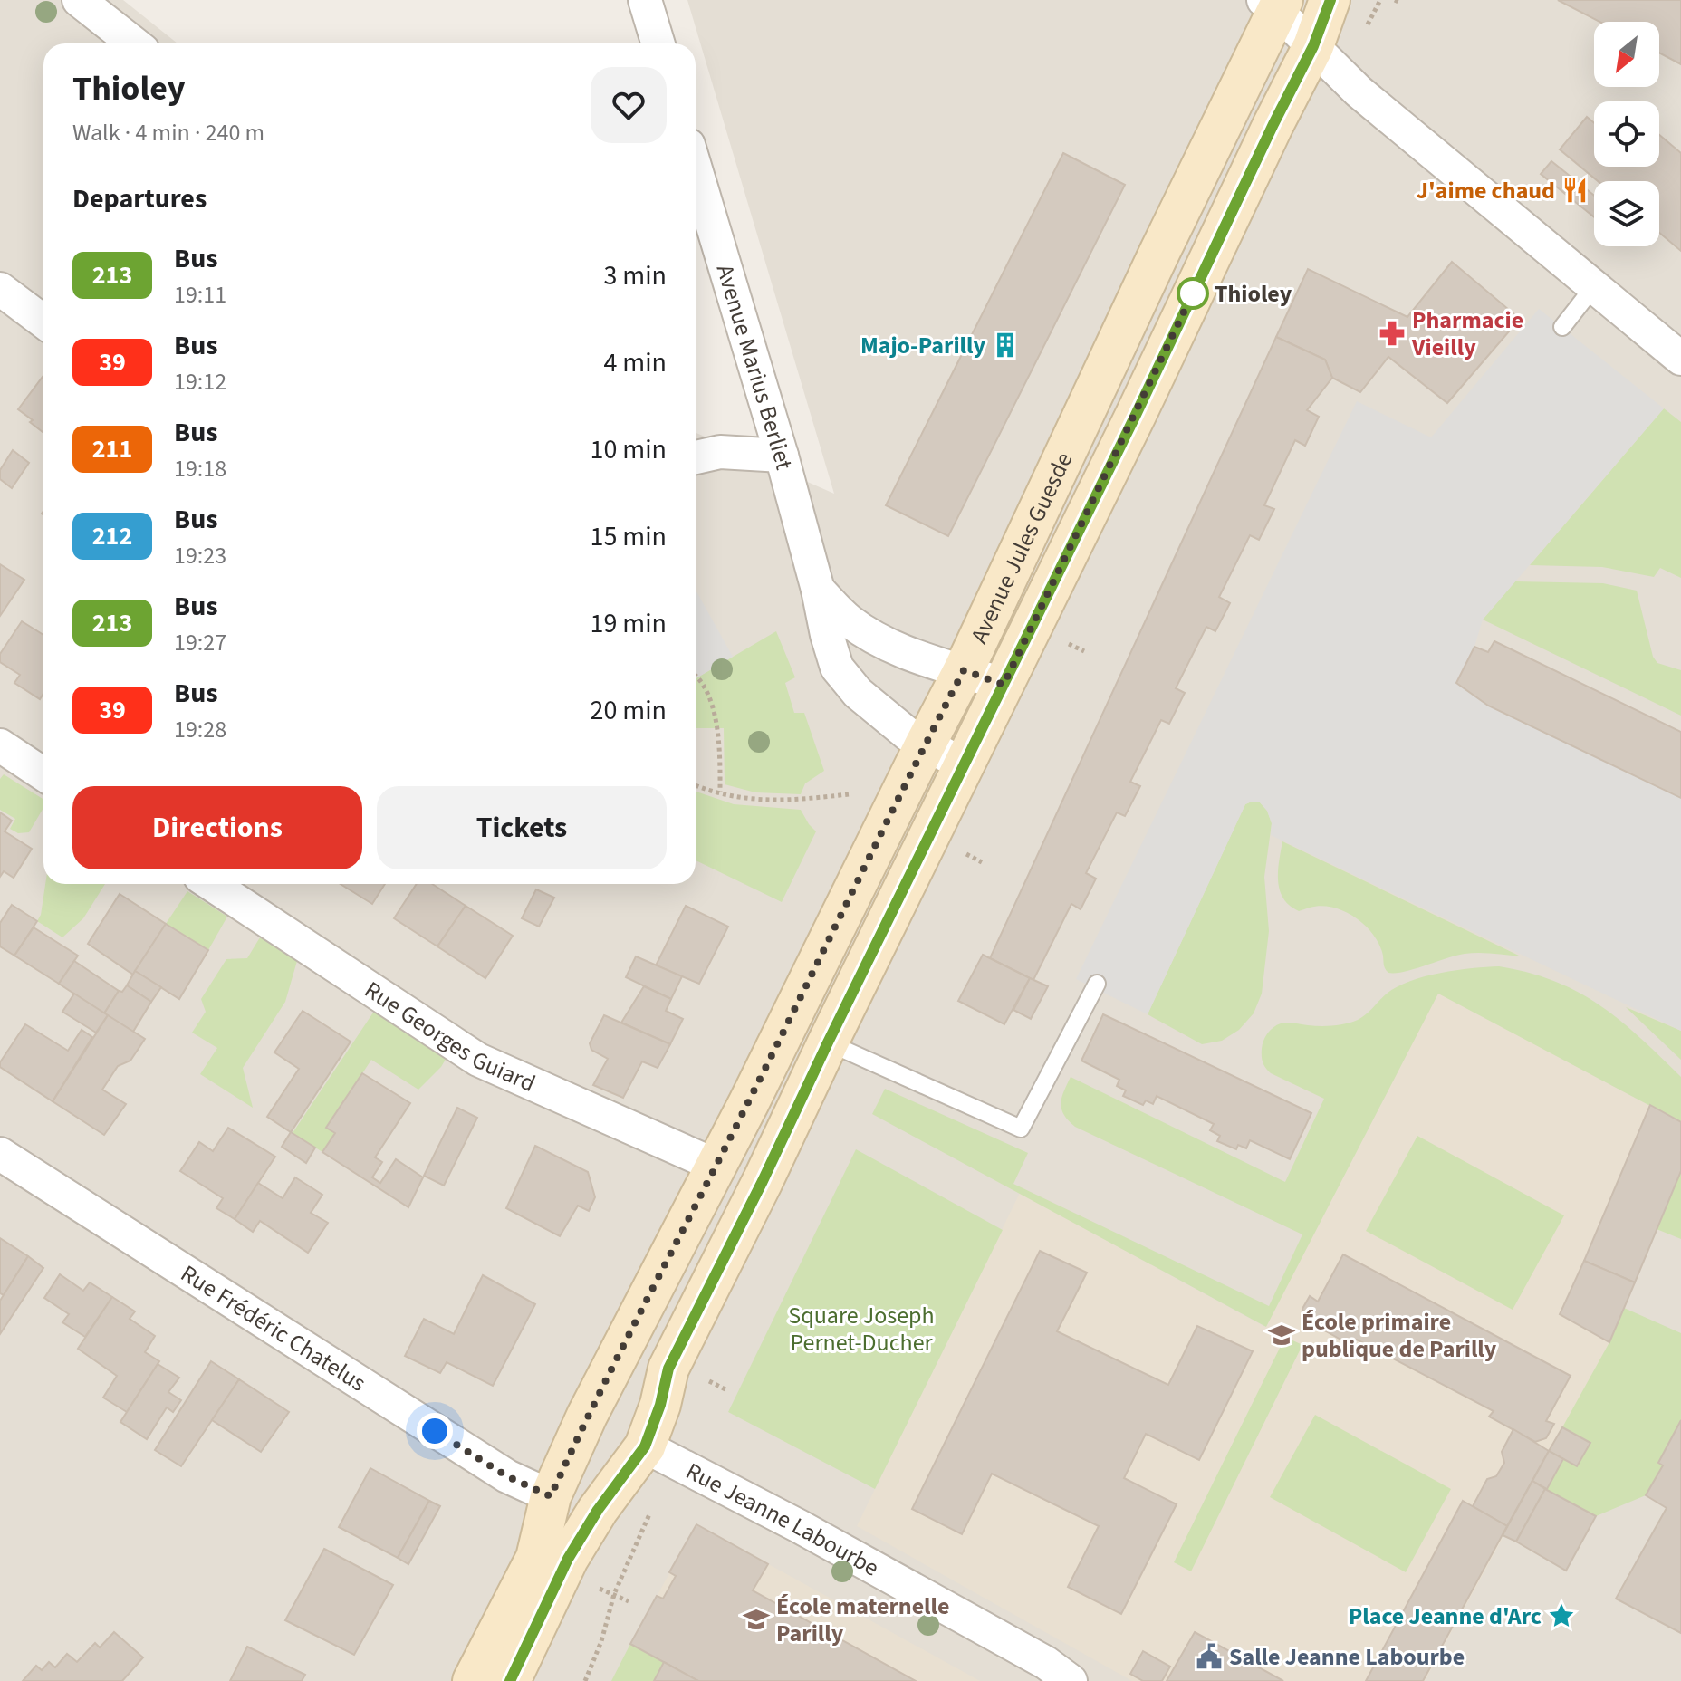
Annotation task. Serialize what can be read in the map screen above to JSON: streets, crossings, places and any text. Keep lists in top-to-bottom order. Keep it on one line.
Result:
{"streets":{"street":["Avenue Marius Berliet","Avenue Jules Guesde","Rue Georges Guiard","Rue Frédéric Chatelus","Rue Jeanne Labourbe"]},"crossings":[["Avenue Marius Berliet","Avenue Jules Guesde"],["Avenue Jules Guesde","Rue Georges Guiard"],["Avenue Jules Guesde","Rue Frédéric Chatelus"],["Avenue Jules Guesde","Rue Jeanne Labourbe"]],"parks":["Square Joseph Pernet-Ducher"],"places":{"restaurant":["J'aime chaud"],"other":["Thioley"],"pharmacy":["Pharmacie Vieilly"],"building":["Majo-Parilly"],"school or university":["École primaire publique de Parilly","École maternelle Parilly"],"place":["Place Jeanne d'Arc"],"public building":["Salle Jeanne Labourbe"]},"lines":["bus line 213"],"north":"bottom left","page":{"heading":[["Thioley","Walk · 4 min · 240 m"],"Departures"],"list":[{"mark":"213","name":"Bus","note":"19:11","value":"3 min"},{"mark":"39","name":"Bus","note":"19:12","value":"4 min"},{"mark":"211","name":"Bus","note":"19:18","value":"10 min"},{"mark":"212","name":"Bus","note":"19:23","value":"15 min"},{"mark":"213","name":"Bus","note":"19:27","value":"19 min"},{"mark":"39","name":"Bus","note":"19:28","value":"20 min"}],"buttons":["Directions","Tickets"]}}
